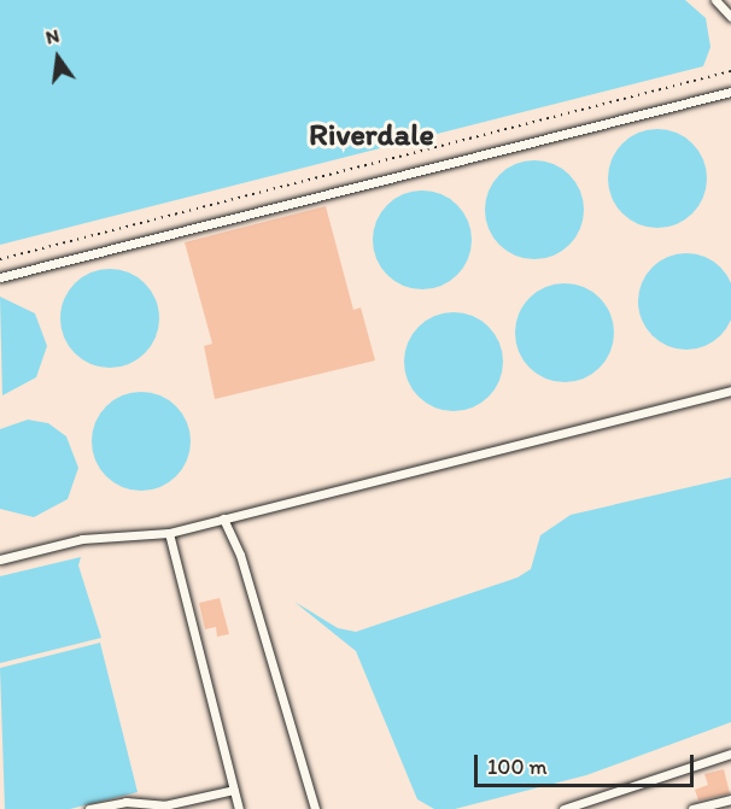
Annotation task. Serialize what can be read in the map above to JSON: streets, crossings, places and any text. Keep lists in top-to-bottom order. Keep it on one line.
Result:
{"districts":["Riverdale"],"scale_bar":"100 m","north":"top"}
